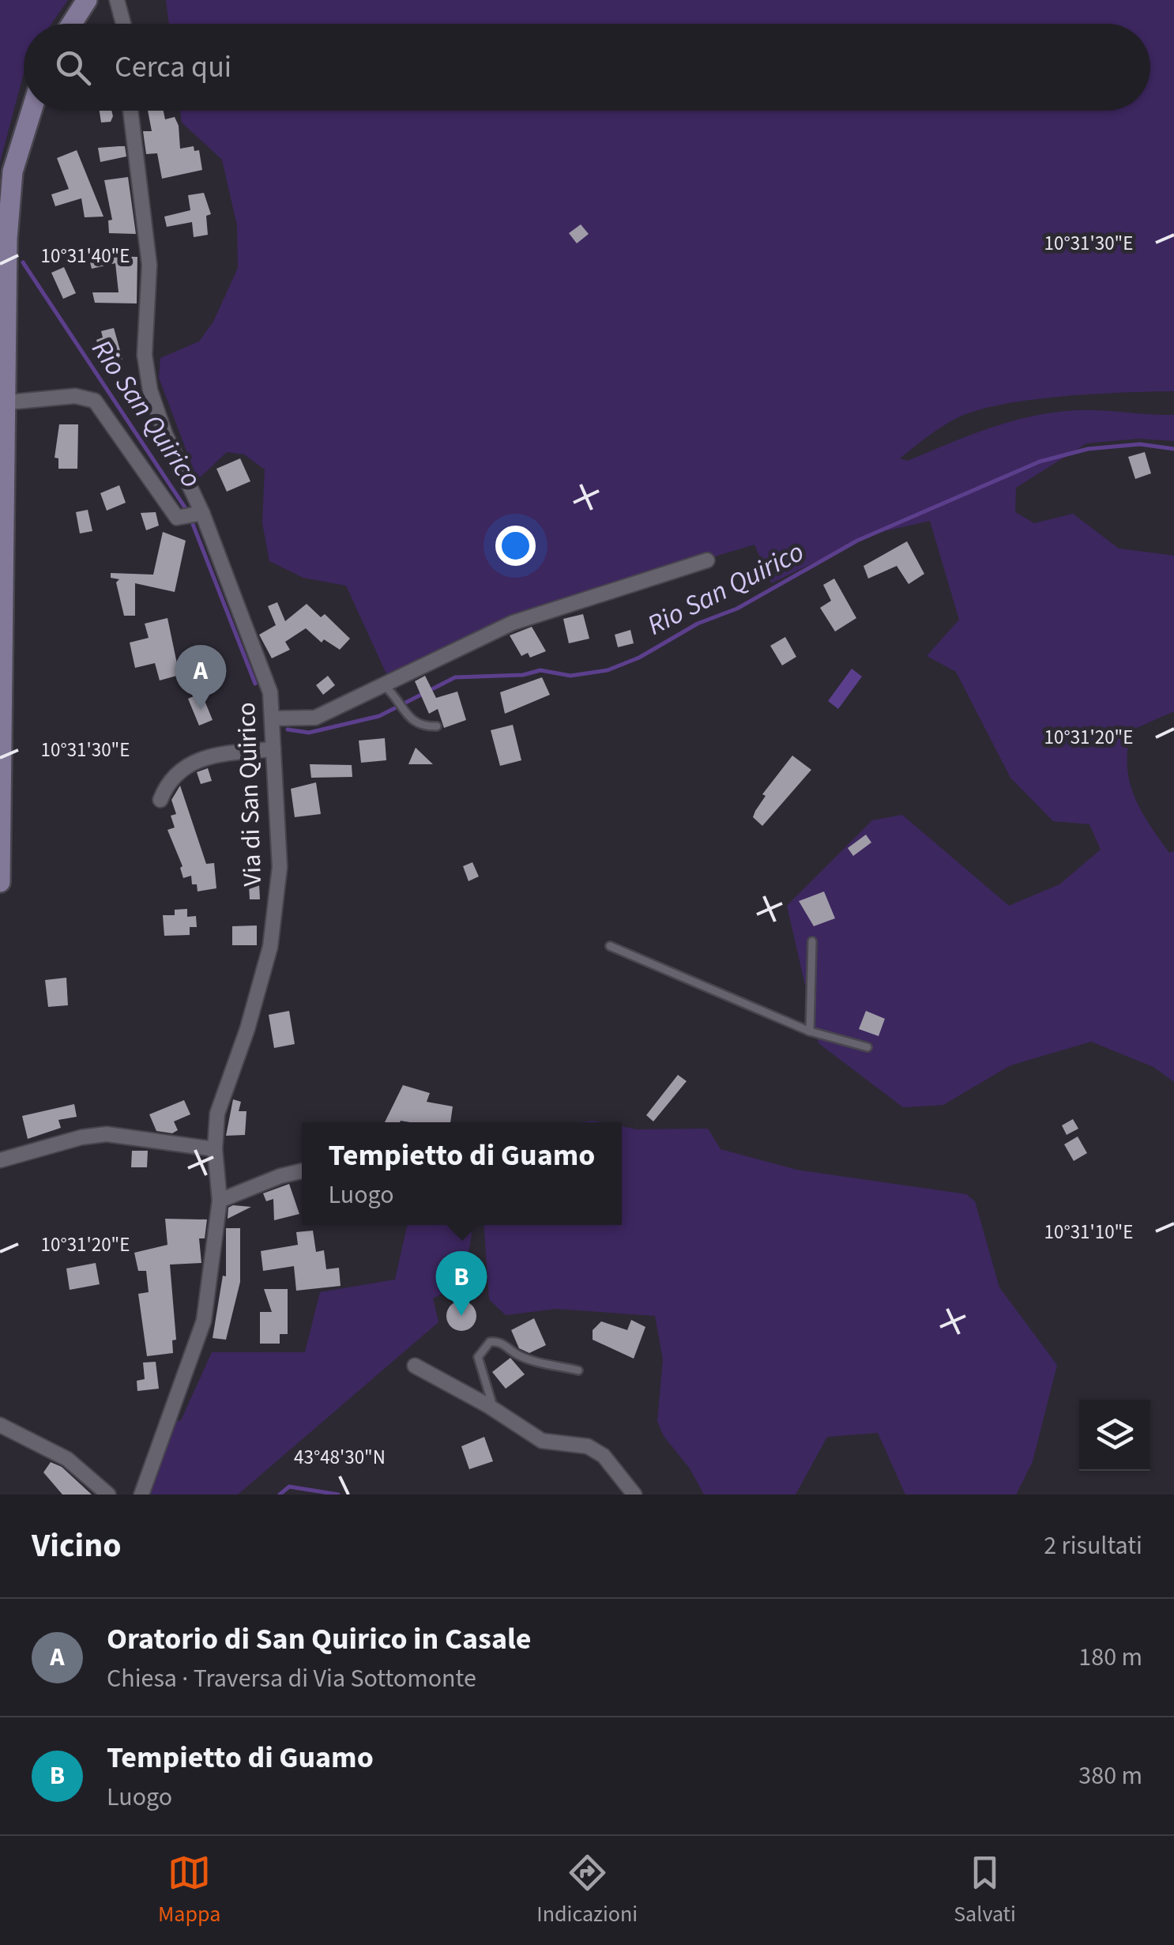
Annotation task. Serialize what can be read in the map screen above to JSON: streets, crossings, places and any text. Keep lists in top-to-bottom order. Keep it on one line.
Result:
{"streets":{"street":["Via di San Quirico"]},"water":["Rio San Quirico"],"page":{"search":"Cerca qui","pins":["A","B"],"popup":["Tempietto di Guamo","Luogo"],"heading":["Vicino","2 risultati"],"list":[{"mark":"A","name":"Oratorio di San Quirico in Casale","note":"Chiesa · Traversa di Via Sottomonte","value":"180 m"},{"mark":"B","name":"Tempietto di Guamo","note":"Luogo","value":"380 m"}],"nav":["Mappa","Indicazioni","Salvati"]},"coordinates":["10°31'30\"E","10°31'40\"E","10°31'20\"E","10°31'10\"E","43°48'30\"N"]}
